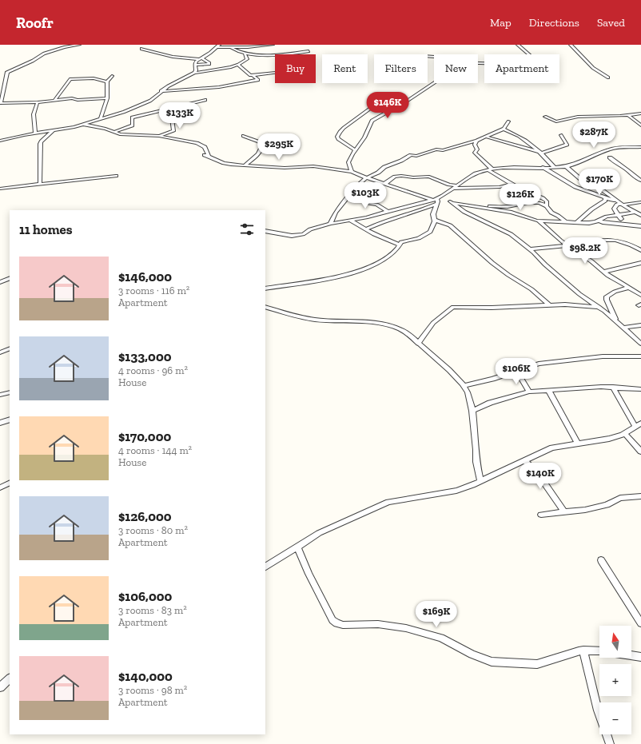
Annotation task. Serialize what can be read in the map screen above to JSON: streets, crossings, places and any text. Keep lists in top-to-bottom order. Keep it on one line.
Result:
{"north":"top","page":{"header":"Roofr","nav":["Map","Directions","Saved"],"chip":["Buy","Rent","Filters","New","Apartment"],"price":["$146K","$133K","$287K","$295K","$170K","$103K","$126K","$98.2K","$106K","$140K","$169K"],"heading":"11 homes","list":[{"name":"$146,000","note":"3 rooms · 116 m² · Apartment"},{"name":"$133,000","note":"4 rooms · 96 m² · House"},{"name":"$170,000","note":"4 rooms · 144 m² · House"},{"name":"$126,000","note":"3 rooms · 80 m² · Apartment"},{"name":"$106,000","note":"3 rooms · 83 m² · Apartment"},{"name":"$140,000","note":"3 rooms · 98 m² · Apartment"}],"map_buttons":["+","−"]}}
